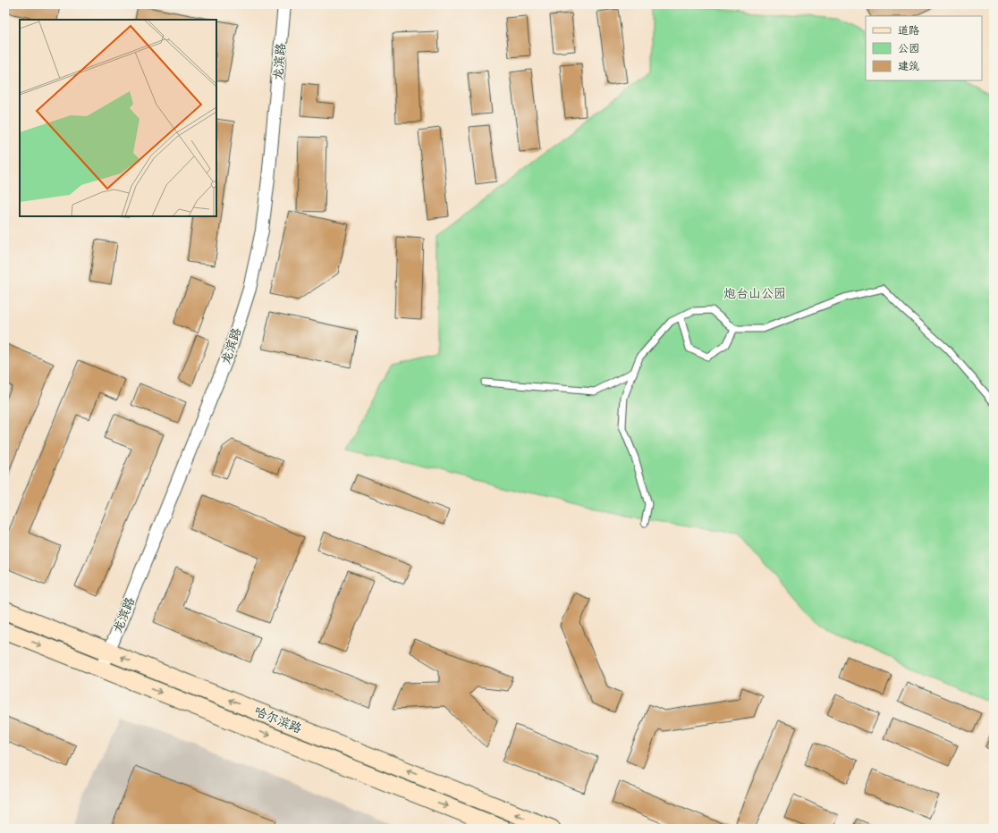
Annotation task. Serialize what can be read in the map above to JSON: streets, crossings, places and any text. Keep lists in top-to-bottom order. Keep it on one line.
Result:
{"streets":{"street":["龙滨路","哈尔滨路"]},"crossings":[["龙滨路","哈尔滨路"]],"parks":["炮台山公园"],"legend":["道路","公园","建筑"]}
